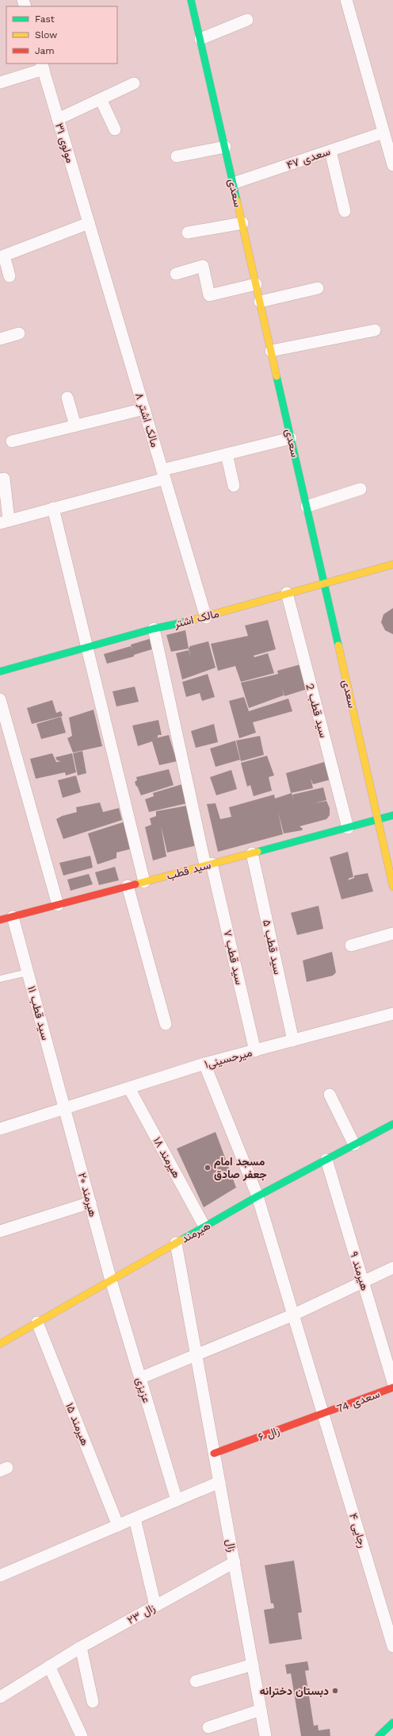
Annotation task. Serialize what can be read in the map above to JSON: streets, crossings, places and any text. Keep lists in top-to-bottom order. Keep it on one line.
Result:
{"streets":{"main road":["سعدی","مالک اشتر","سید قطب","هیرمند","سعدی 74","زال ۶"],"street":["مولوی ۳۱","سعدی ۴۷","مالک اشتر ۸","سید قطب 2","سید قطب ۵","سید قطب ۷","سید قطب ۱۱","میرحسینی۱","هیرمند ۱۸","هیرمند ۲۰","هیرمند ۹","عزیزی","هیرمند ۱۵","رجایی ۴","زال","زال ۲۳"]},"crossings":[["مولوی ۳۱","مالک اشتر ۸"],["سعدی ۴۷","سعدی"],["سعدی","مالک اشتر"],["سعدی","سید قطب"],["مالک اشتر ۸","مالک اشتر"],["مالک اشتر","سید قطب 2"],["مالک اشتر","سید قطب ۷"],["سید قطب 2","سید قطب"],["سید قطب","سید قطب ۵"],["سید قطب","سید قطب ۷"],["سید قطب","سید قطب ۱۱"],["سید قطب ۵","میرحسینی۱"],["سید قطب ۷","میرحسینی۱"],["سید قطب ۱۱","میرحسینی۱"],["سید قطب ۱۱","هیرمند ۲۰"],["میرحسینی۱","هیرمند ۱۸"],["میرحسینی۱","هیرمند ۲۰"],["میرحسینی۱","رجایی ۴"],["هیرمند ۱۸","هیرمند"],["هیرمند ۲۰","هیرمند"],["هیرمند ۲۰","عزیزی"],["هیرمند","هیرمند ۹"],["هیرمند","عزیزی"],["هیرمند","هیرمند ۱۵"],["هیرمند","رجایی ۴"],["هیرمند","زال"],["سعدی 74","زال ۶"],["سعدی 74","رجایی ۴"],["زال ۶","رجایی ۴"],["زال ۶","زال"],["زال","زال ۲۳"]],"places":["مسجد امام جعفر صادق","دبستان دخترانه"],"legend":["Fast","Slow","Jam"]}
